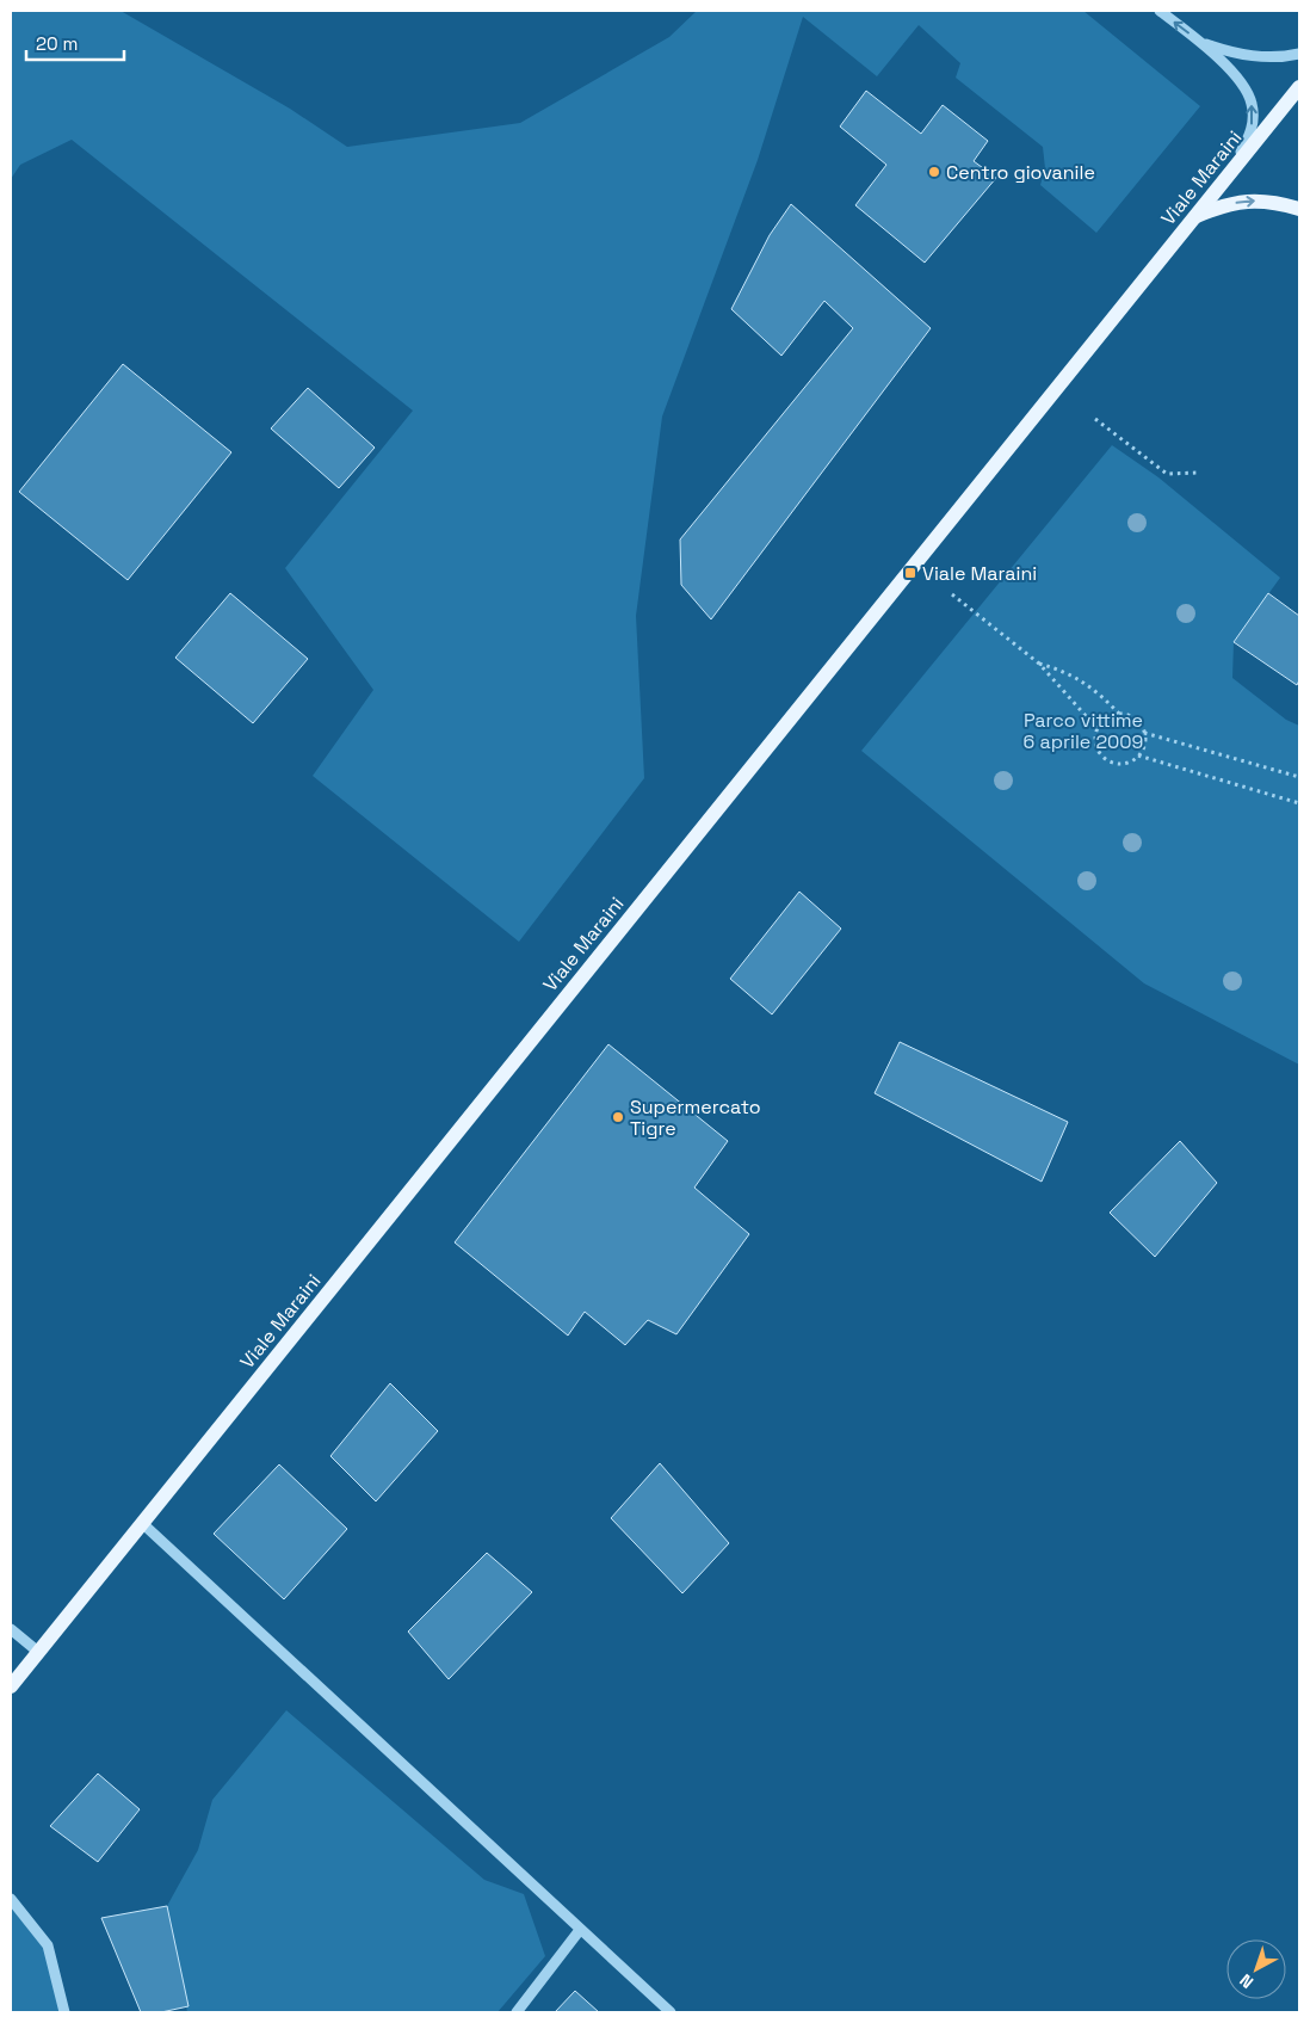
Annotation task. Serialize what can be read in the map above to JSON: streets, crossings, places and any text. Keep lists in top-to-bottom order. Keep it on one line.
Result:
{"streets":{"main road":["Viale Maraini"]},"parks":["Parco vittime 6 aprile 2009"],"places":{"other":["Centro giovanile","Supermercato Tigre"],"transit":["Viale Maraini"]},"scale_bar":"20 m","north":"bottom left"}
